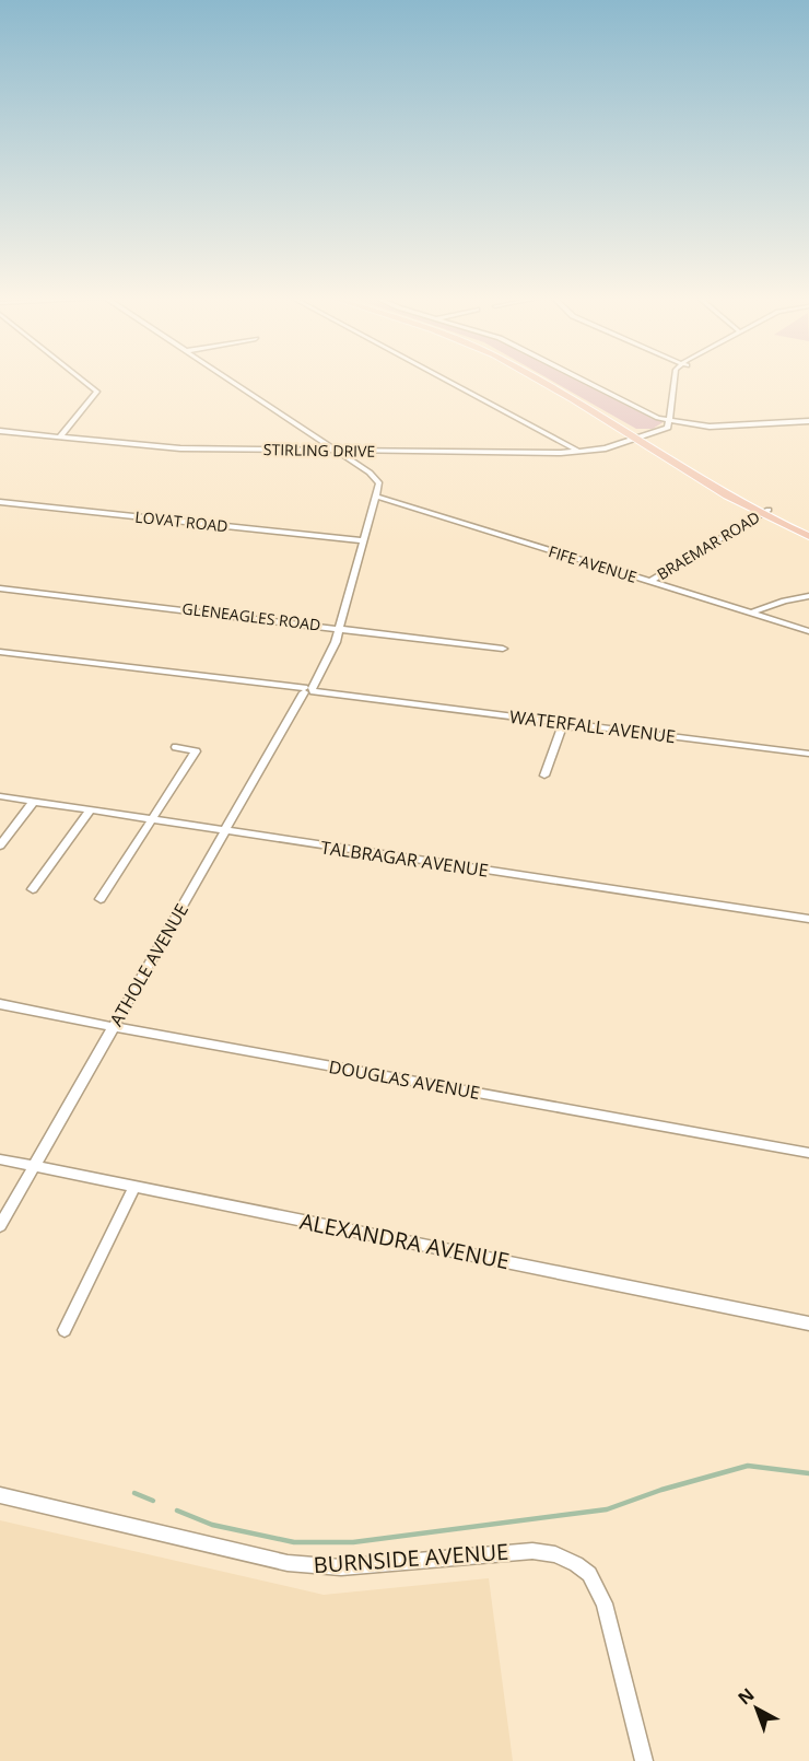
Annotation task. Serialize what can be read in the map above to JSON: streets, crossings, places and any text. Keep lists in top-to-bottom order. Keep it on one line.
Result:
{"streets":{"street":["STIRLING DRIVE","LOVAT ROAD","BRAEMAR ROAD","FIFE AVENUE","GLENEAGLES ROAD","WATERFALL AVENUE","TALBRAGAR AVENUE","ATHOLE AVENUE","DOUGLAS AVENUE","ALEXANDRA AVENUE","BURNSIDE AVENUE"]},"crossings":[["LOVAT ROAD","ATHOLE AVENUE"],["BRAEMAR ROAD","FIFE AVENUE"],["FIFE AVENUE","ATHOLE AVENUE"],["GLENEAGLES ROAD","ATHOLE AVENUE"],["WATERFALL AVENUE","ATHOLE AVENUE"],["TALBRAGAR AVENUE","ATHOLE AVENUE"],["ATHOLE AVENUE","DOUGLAS AVENUE"],["ATHOLE AVENUE","ALEXANDRA AVENUE"]],"north":"top left"}
